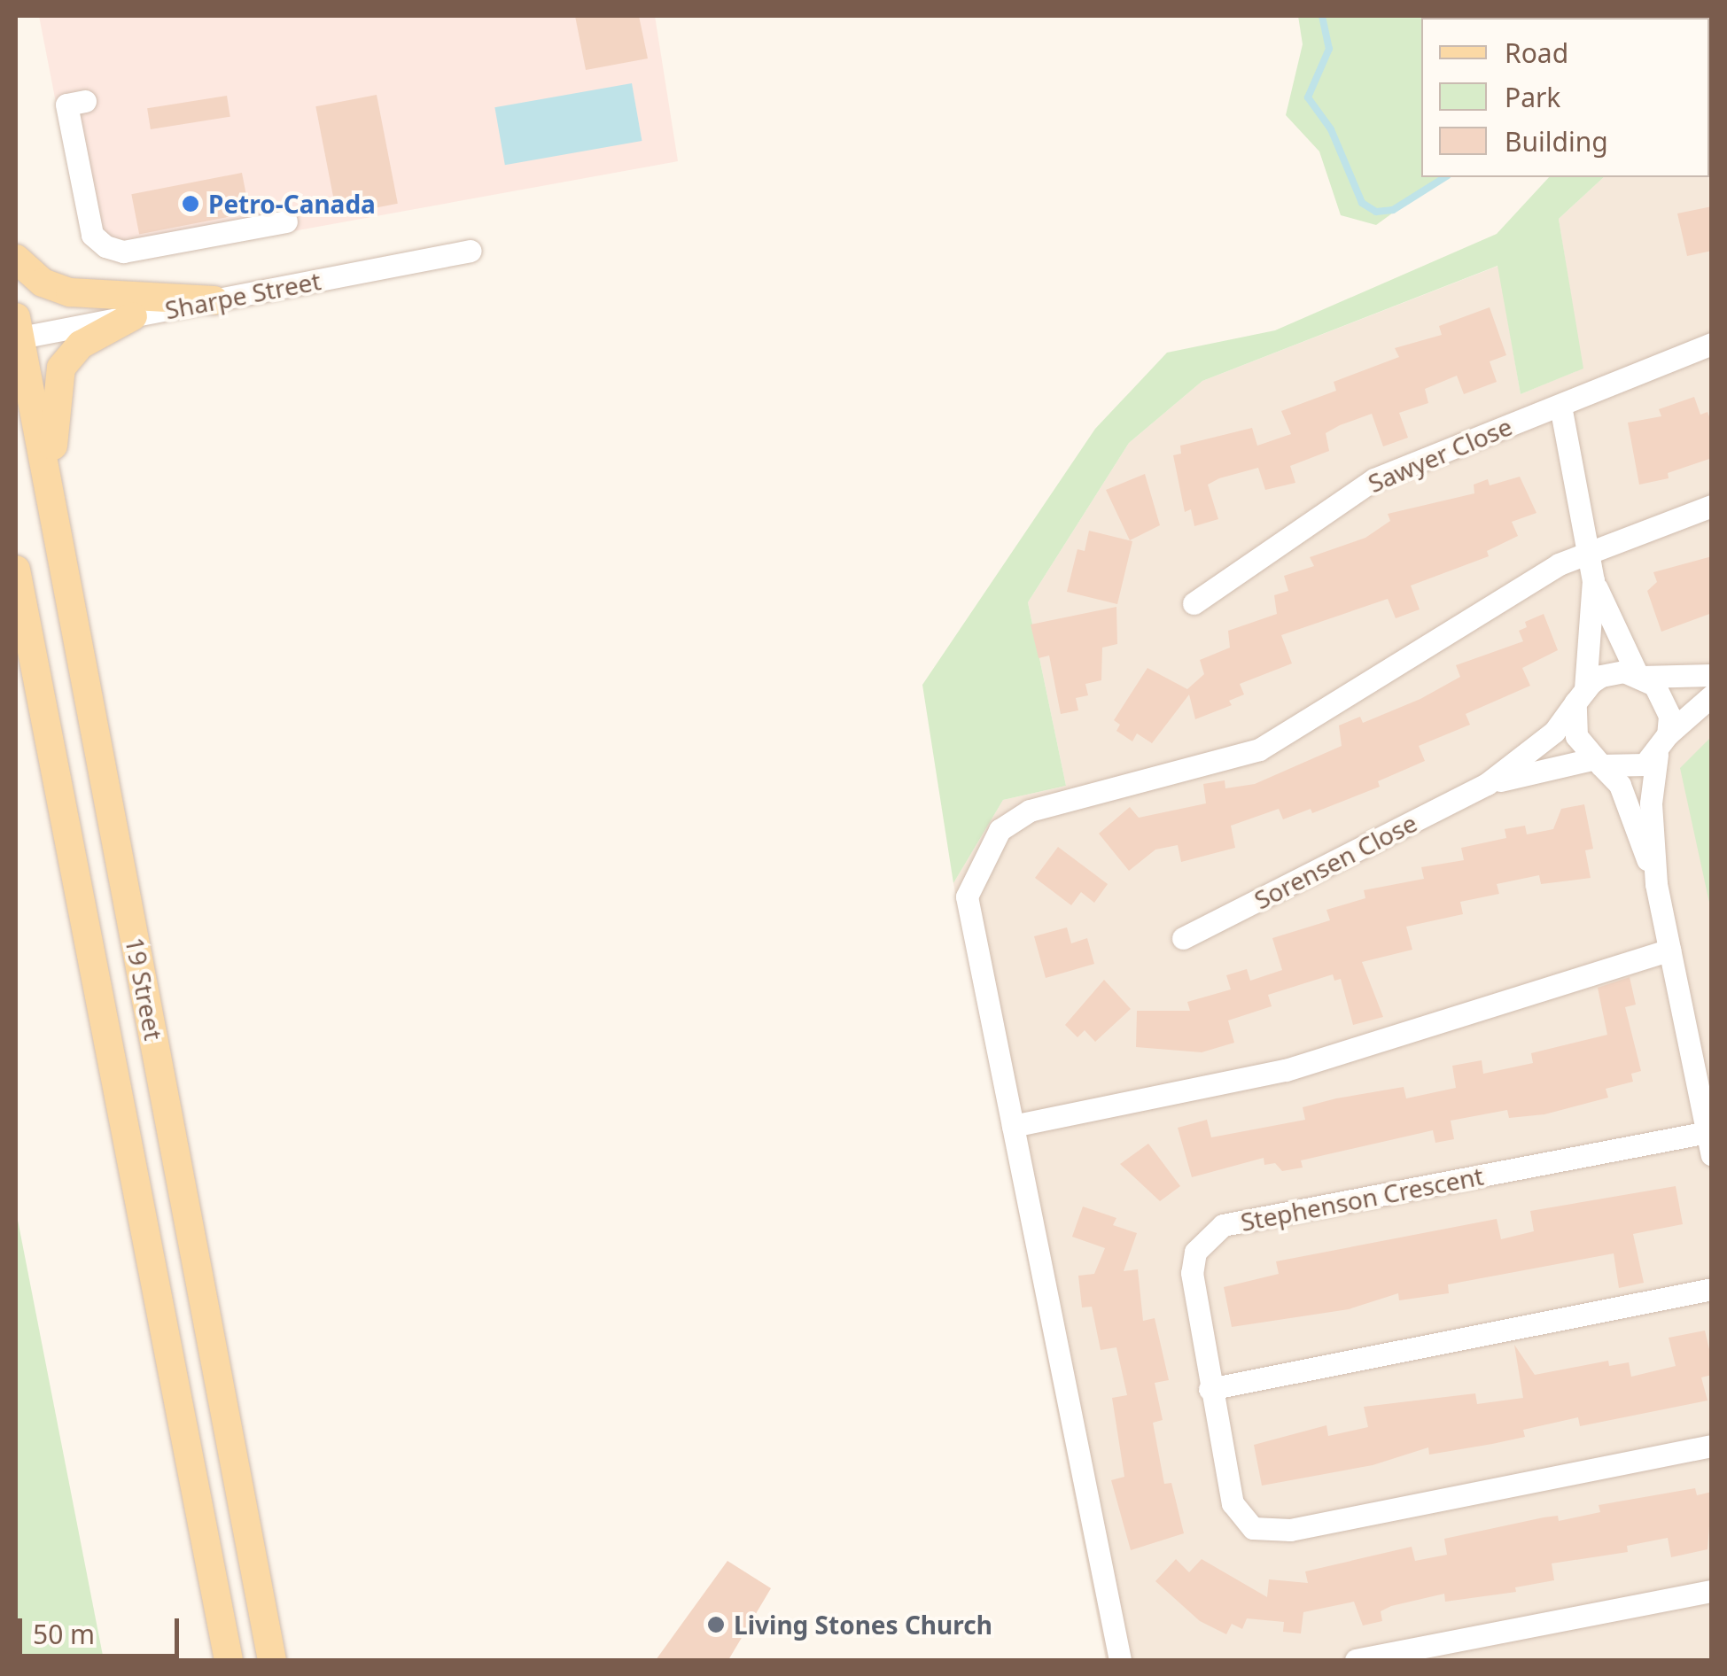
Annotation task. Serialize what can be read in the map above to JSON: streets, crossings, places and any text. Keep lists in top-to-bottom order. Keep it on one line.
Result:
{"streets":{"main road":["19 Street"],"street":["Sharpe Street","Sawyer Close","Sorensen Close","Stephenson Crescent"]},"crossings":[["Sharpe Street","19 Street"]],"places":["Petro-Canada","Living Stones Church"],"legend":["Road","Park","Building"],"scale_bar":"50 m"}
